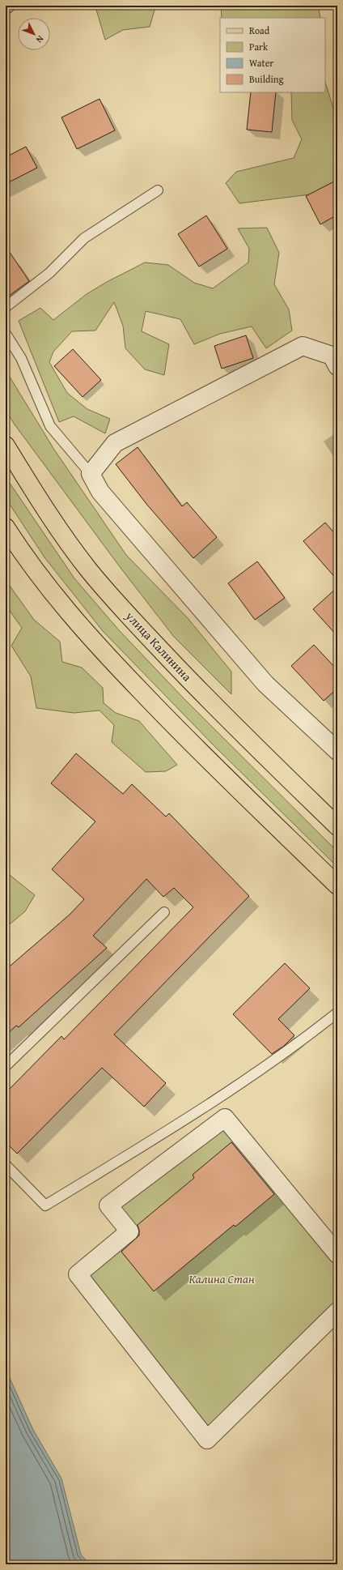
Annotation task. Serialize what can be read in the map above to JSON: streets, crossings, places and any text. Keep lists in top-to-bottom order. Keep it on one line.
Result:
{"streets":{"main road":["улица Калинина"]},"parks":["Калина Стан"],"legend":["Road","Park","Water","Building"],"north":"bottom right"}
